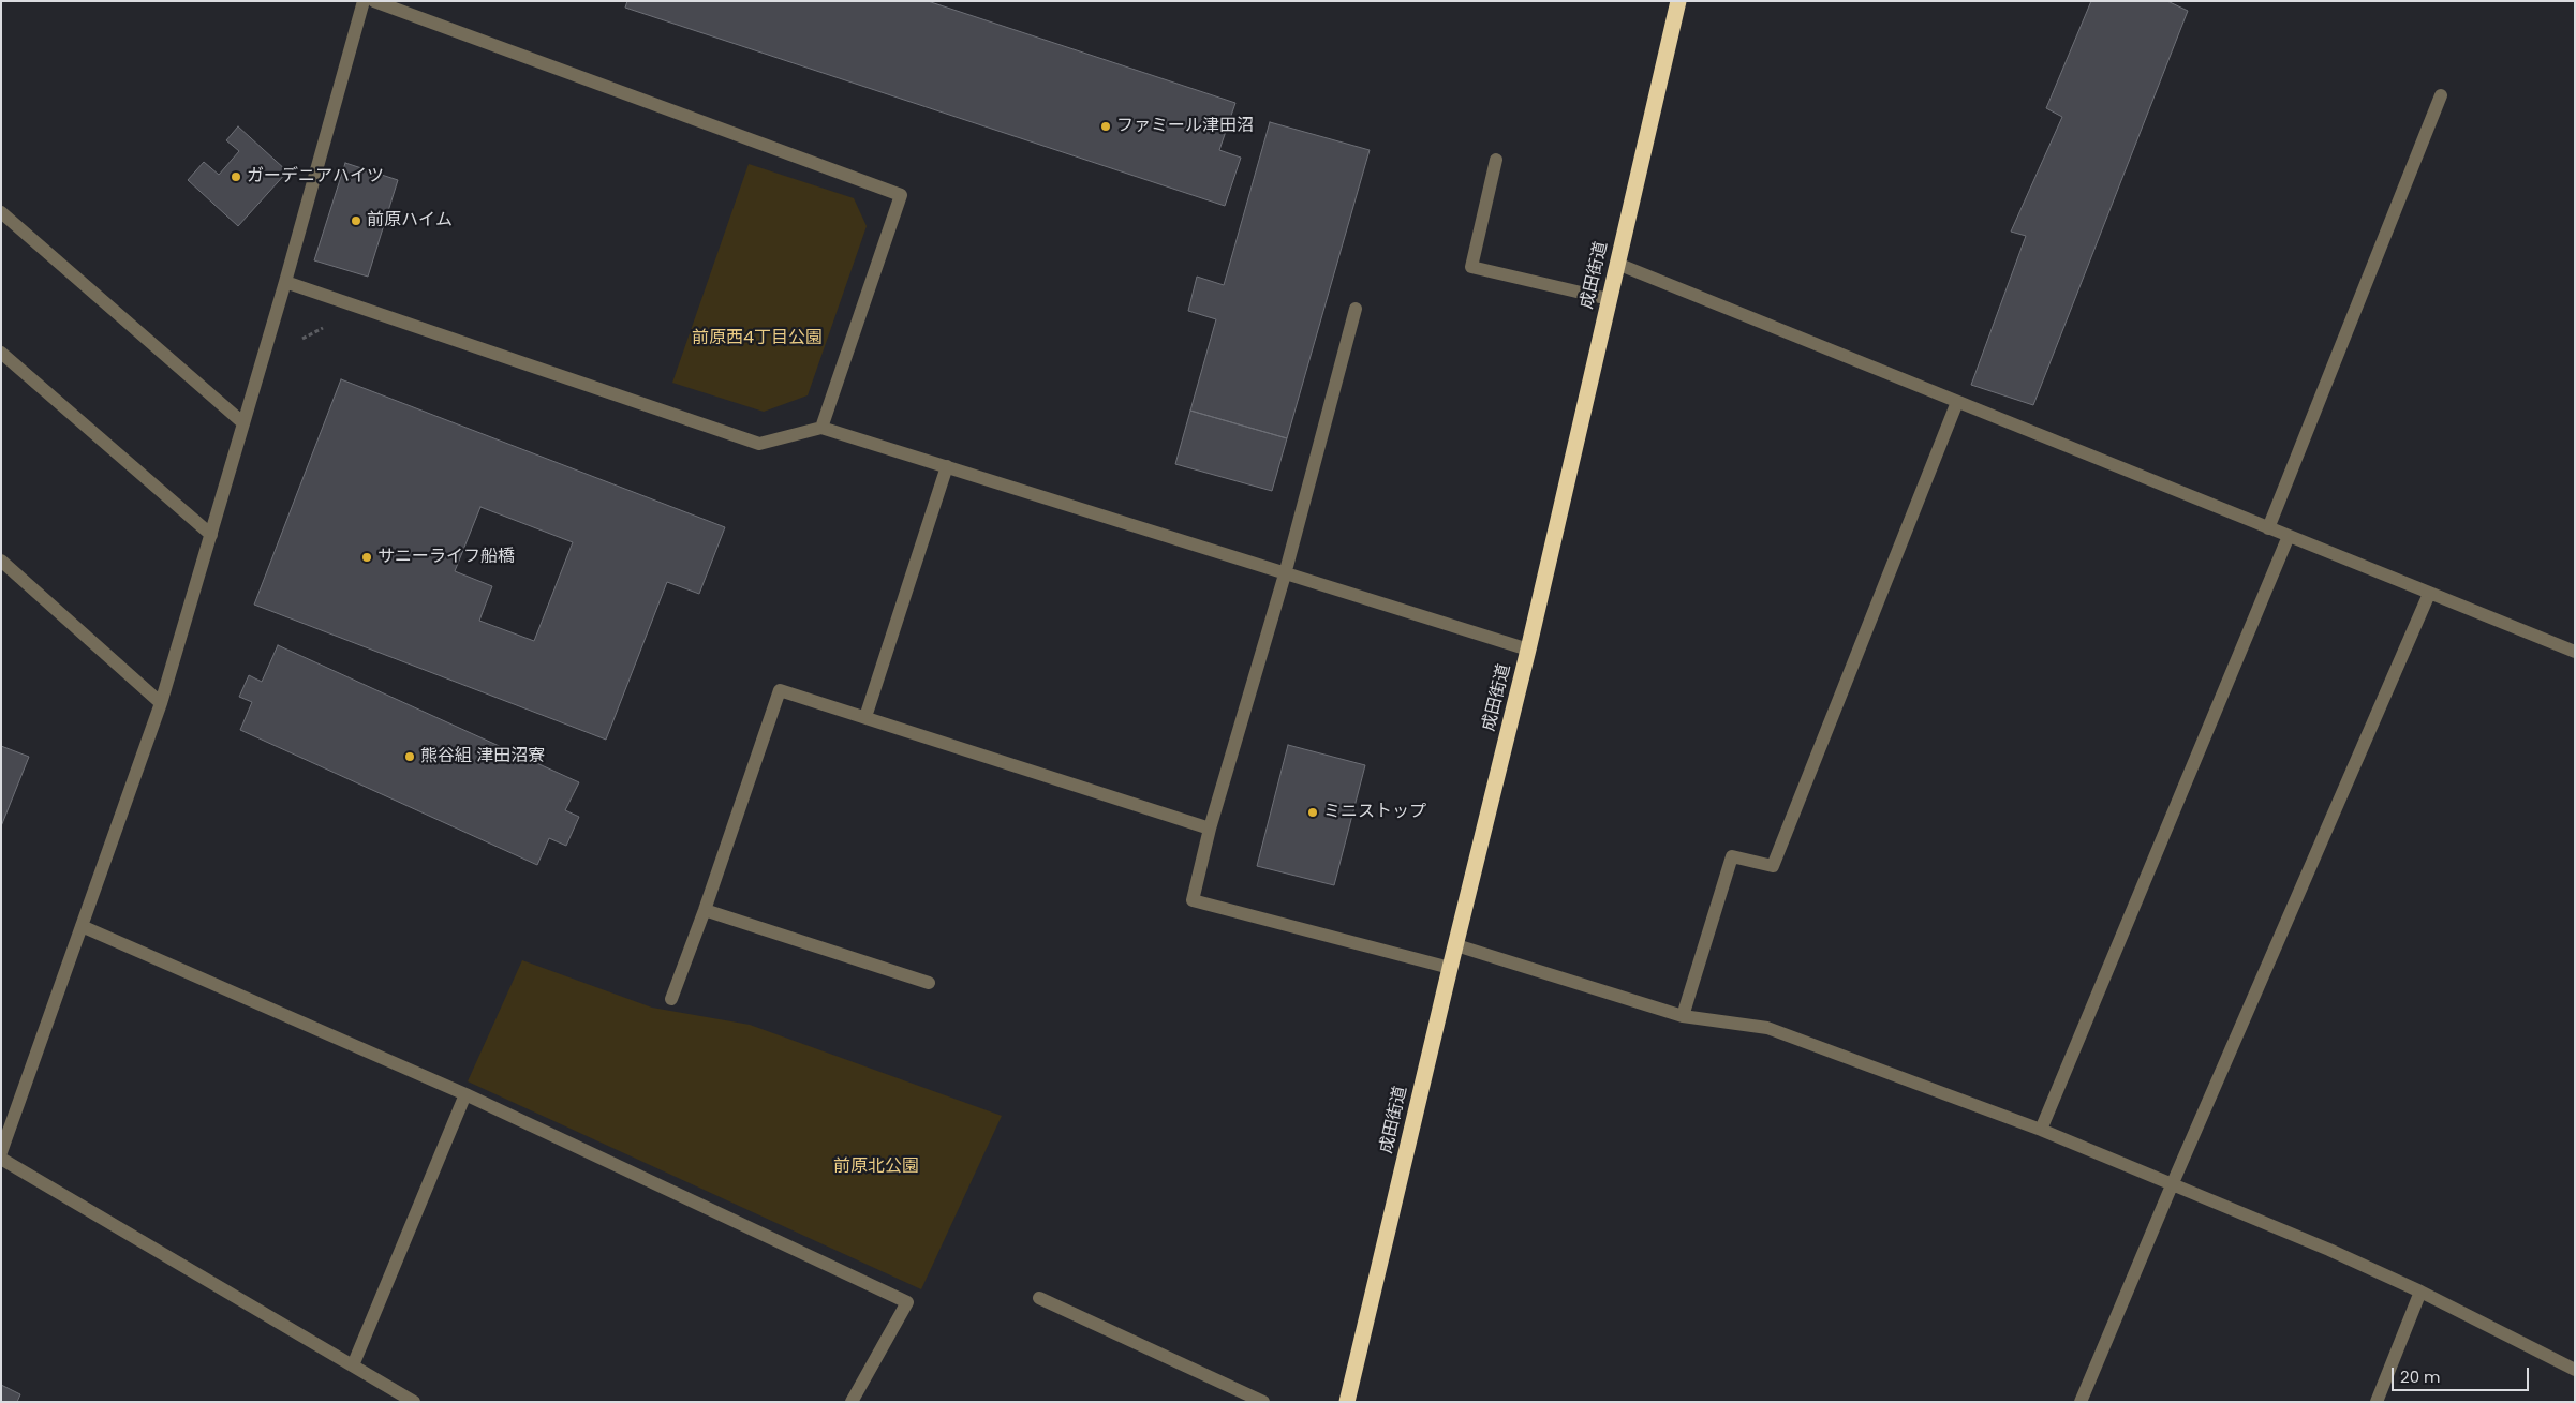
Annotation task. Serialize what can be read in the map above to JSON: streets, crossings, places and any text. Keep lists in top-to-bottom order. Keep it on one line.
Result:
{"streets":{"highway":["成田街道"]},"parks":["前原西4丁目公園","前原北公園"],"places":["ファミール津田沼","ガーデニアハイツ","前原ハイム","サニーライフ船橋","熊谷組 津田沼寮","ミニストップ"],"scale_bar":"20 m"}
